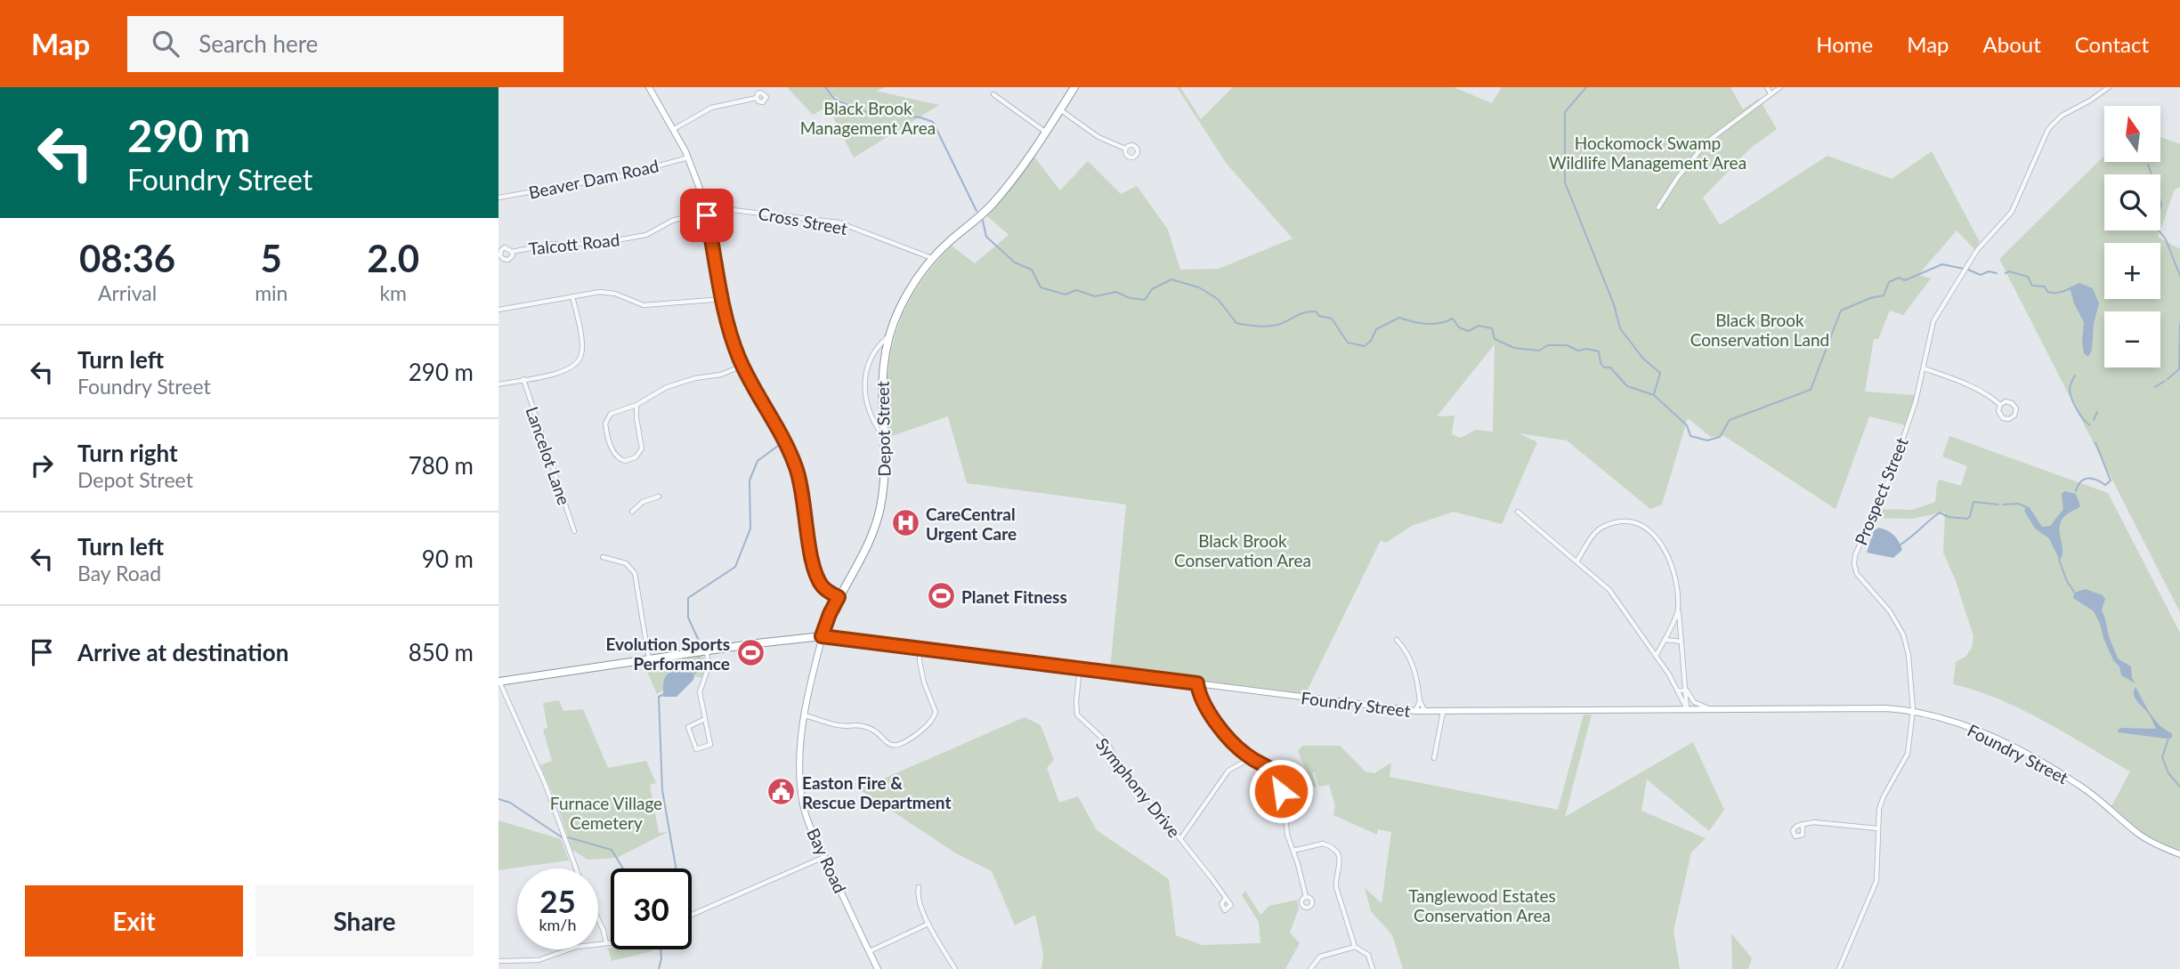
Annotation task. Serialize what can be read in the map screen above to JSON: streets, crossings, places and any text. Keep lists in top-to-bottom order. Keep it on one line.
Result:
{"streets":{"highway":["Depot Street","Foundry Street"],"main road":["Bay Road"],"street":["Beaver Dam Road","Cross Street","Talcott Road","Lancelot Lane","Prospect Street","Symphony Drive"]},"crossings":[["Cross Street","Talcott Road"],["Cross Street","Depot Street"],["Depot Street","Foundry Street"],["Depot Street","Bay Road"],["Prospect Street","Foundry Street"],["Foundry Street","Symphony Drive"],["Foundry Street","Bay Road"]],"parks":["Black Brook Management Area","Hockomock Swamp Wildlife Management Area","Black Brook Conservation Land","Black Brook Conservation Area","Furnace Village Cemetery","Tanglewood Estates Conservation Area"],"places":{"hospital":["CareCentral Urgent Care"],"sports":["Planet Fitness","Evolution Sports Performance"],"public building":["Easton Fire & Rescue Department"]},"north":"top","page":{"header":"Map","search":"Search here","nav":["Home","Map","About","Contact"],"turn":["290 m","Foundry Street"],"map_buttons":["+","−"],"eta":["08:36","Arrival","5","min","2.0","km"],"list":[{"name":"Turn left","note":"Foundry Street","value":"290 m"},{"name":"Turn right","note":"Depot Street","value":"780 m"},{"name":"Turn left","note":"Bay Road","value":"90 m"},{"name":"Arrive at destination","value":"850 m"}],"speed":"25 km/h","limit":"30","buttons":["Exit","Share"]}}
